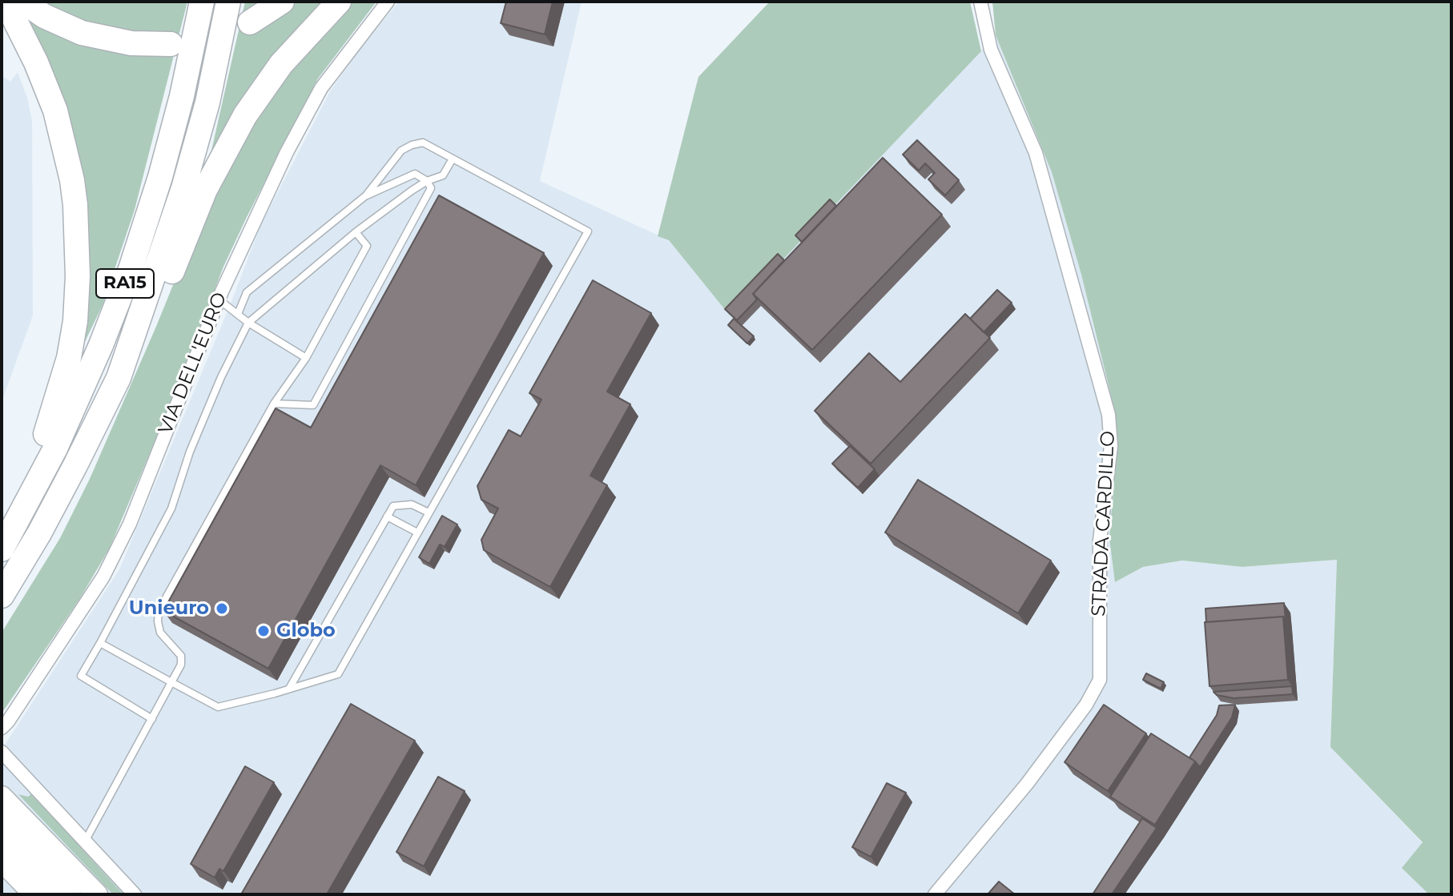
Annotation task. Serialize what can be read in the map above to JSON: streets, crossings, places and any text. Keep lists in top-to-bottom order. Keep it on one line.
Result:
{"streets":{"highway":["RA15"],"street":["VIA DELL'EURO","STRADA CARDILLO"]},"places":["Unieuro","Globo"]}
